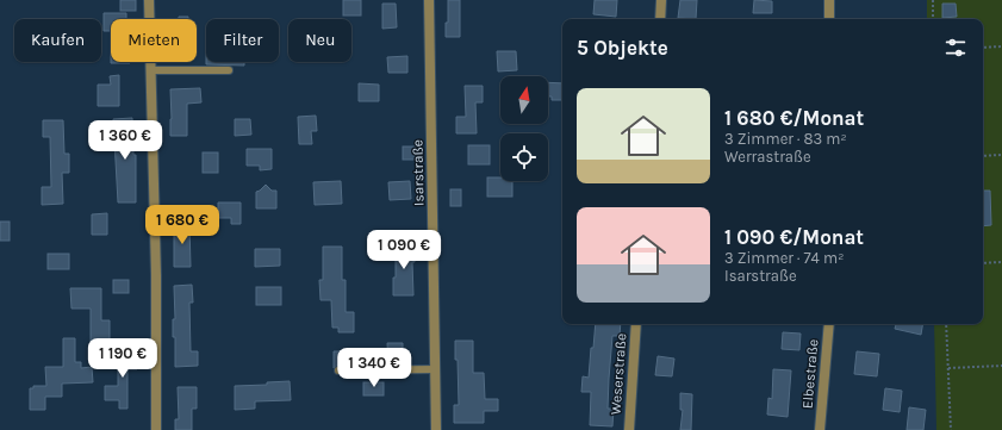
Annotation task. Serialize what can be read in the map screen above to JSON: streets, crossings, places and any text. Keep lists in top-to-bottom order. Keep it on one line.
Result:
{"streets":{"street":["Isarstraße","Weserstraße","Elbestraße"]},"north":"top","page":{"chip":["Kaufen","Mieten","Filter","Neu"],"heading":"5 Objekte","list":[{"name":"1 680 €/Monat","note":"3 Zimmer · 83 m² · Werrastraße"},{"name":"1 090 €/Monat","note":"3 Zimmer · 74 m² · Isarstraße"}],"price":["1 360 €","1 680 €","1 090 €","1 190 €","1 340 €"]}}
